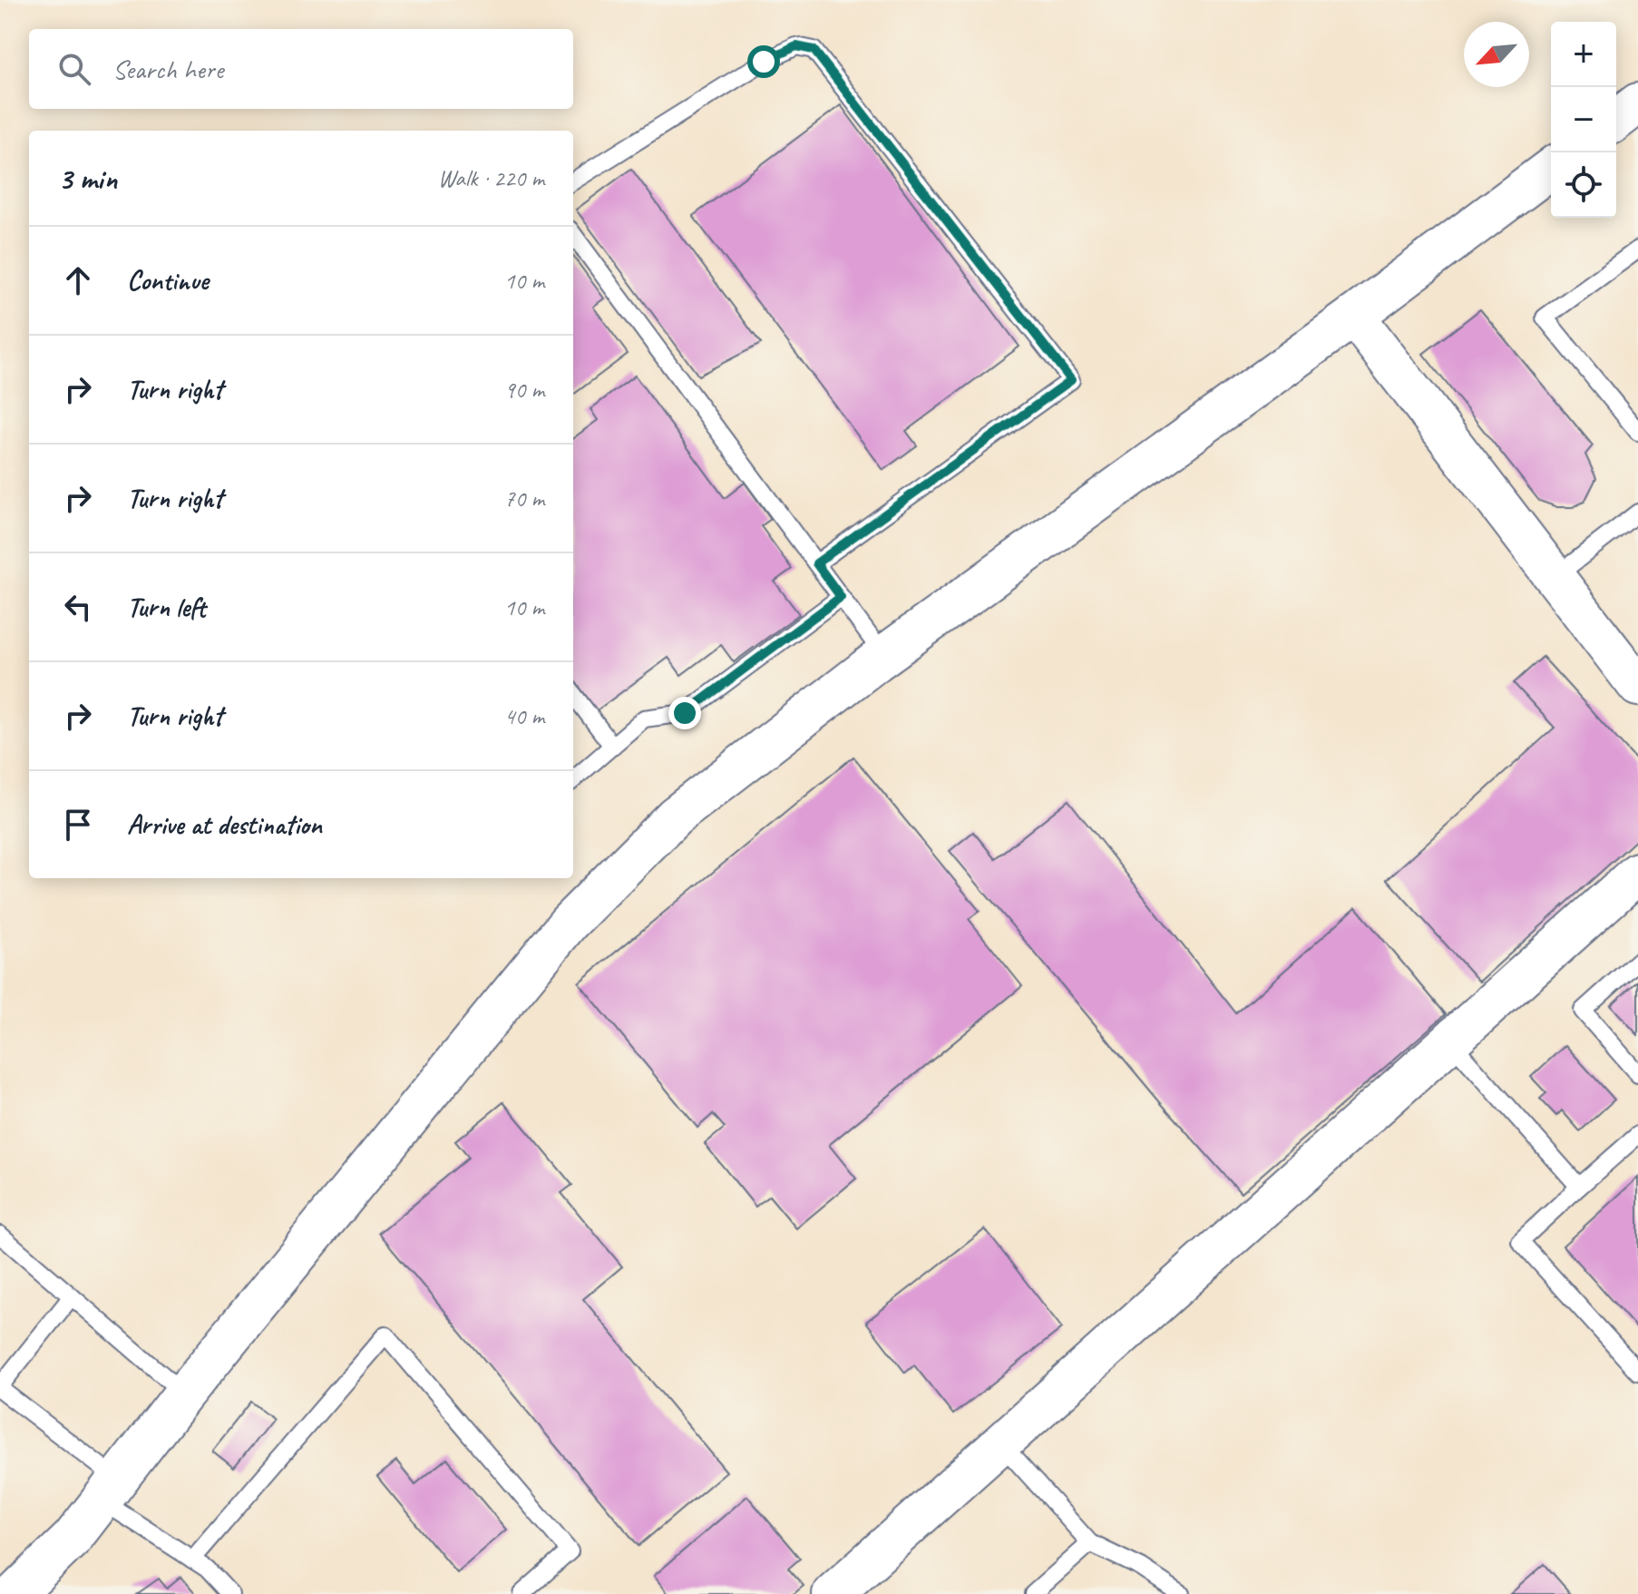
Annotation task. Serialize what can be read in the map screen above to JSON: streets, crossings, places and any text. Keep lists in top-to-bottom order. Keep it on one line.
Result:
{"north":"bottom left","page":{"map_buttons":["+","−"],"search":"Search here","heading":["3 min","Walk · 220 m"],"list":[["Continue","10 m"],["Turn right","90 m"],["Turn right","70 m"],["Turn left","10 m"],["Turn right","40 m"],"Arrive at destination"]}}
